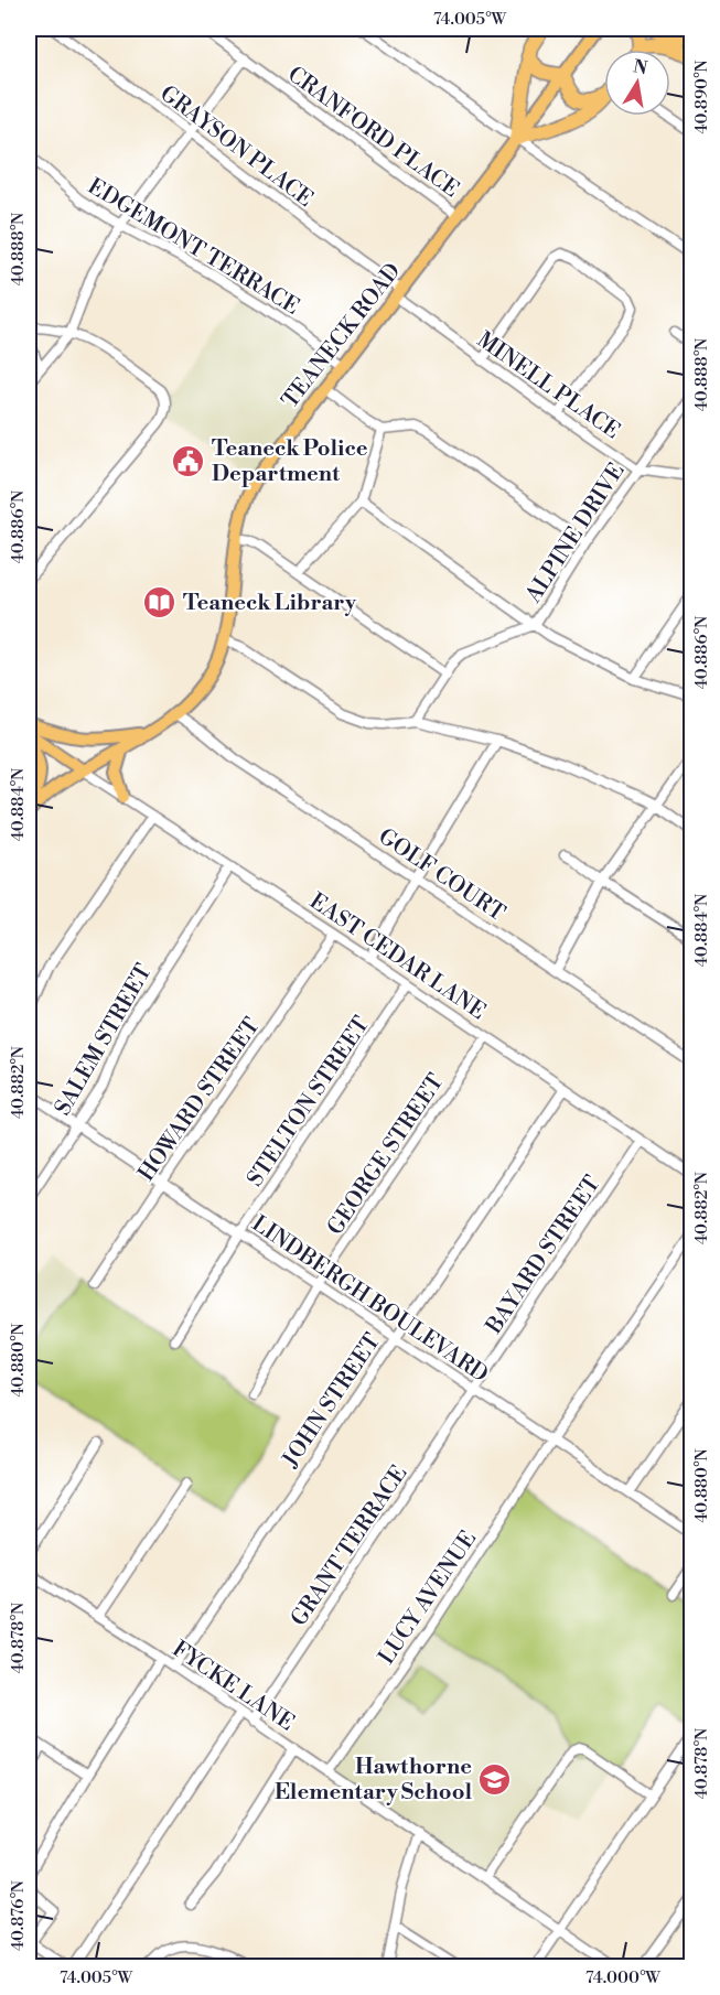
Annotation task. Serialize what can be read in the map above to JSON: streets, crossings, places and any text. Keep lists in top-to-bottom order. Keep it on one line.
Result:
{"streets":{"main road":["TEANECK ROAD"],"street":["CRANFORD PLACE","GRAYSON PLACE","EDGEMONT TERRACE","MINELL PLACE","ALPINE DRIVE","GOLF COURT","EAST CEDAR LANE","SALEM STREET","HOWARD STREET","STELTON STREET","GEORGE STREET","BAYARD STREET","LINDBERGH BOULEVARD","JOHN STREET","GRANT TERRACE","LUCY AVENUE","FYCKE LANE"]},"crossings":[["CRANFORD PLACE","TEANECK ROAD"],["GRAYSON PLACE","TEANECK ROAD"],["GRAYSON PLACE","MINELL PLACE"],["EDGEMONT TERRACE","TEANECK ROAD"],["TEANECK ROAD","MINELL PLACE"],["TEANECK ROAD","GOLF COURT"],["TEANECK ROAD","EAST CEDAR LANE"],["MINELL PLACE","ALPINE DRIVE"],["EAST CEDAR LANE","SALEM STREET"],["EAST CEDAR LANE","HOWARD STREET"],["EAST CEDAR LANE","STELTON STREET"],["EAST CEDAR LANE","GEORGE STREET"],["EAST CEDAR LANE","BAYARD STREET"],["EAST CEDAR LANE","JOHN STREET"],["SALEM STREET","LINDBERGH BOULEVARD"],["HOWARD STREET","LINDBERGH BOULEVARD"],["STELTON STREET","LINDBERGH BOULEVARD"],["GEORGE STREET","LINDBERGH BOULEVARD"],["BAYARD STREET","LINDBERGH BOULEVARD"],["BAYARD STREET","GRANT TERRACE"],["LINDBERGH BOULEVARD","JOHN STREET"],["LINDBERGH BOULEVARD","GRANT TERRACE"],["LINDBERGH BOULEVARD","LUCY AVENUE"],["JOHN STREET","FYCKE LANE"],["GRANT TERRACE","FYCKE LANE"],["LUCY AVENUE","FYCKE LANE"]],"places":{"public building":["Teaneck Police Department"],"library":["Teaneck Library"],"school or university":["Hawthorne Elementary School"]},"north":"top","coordinates":["74.005°W","40.890°N","40.888°N","40.886°N","40.884°N","40.882°N","40.880°N","40.878°N","40.876°N","74.000°W"]}
